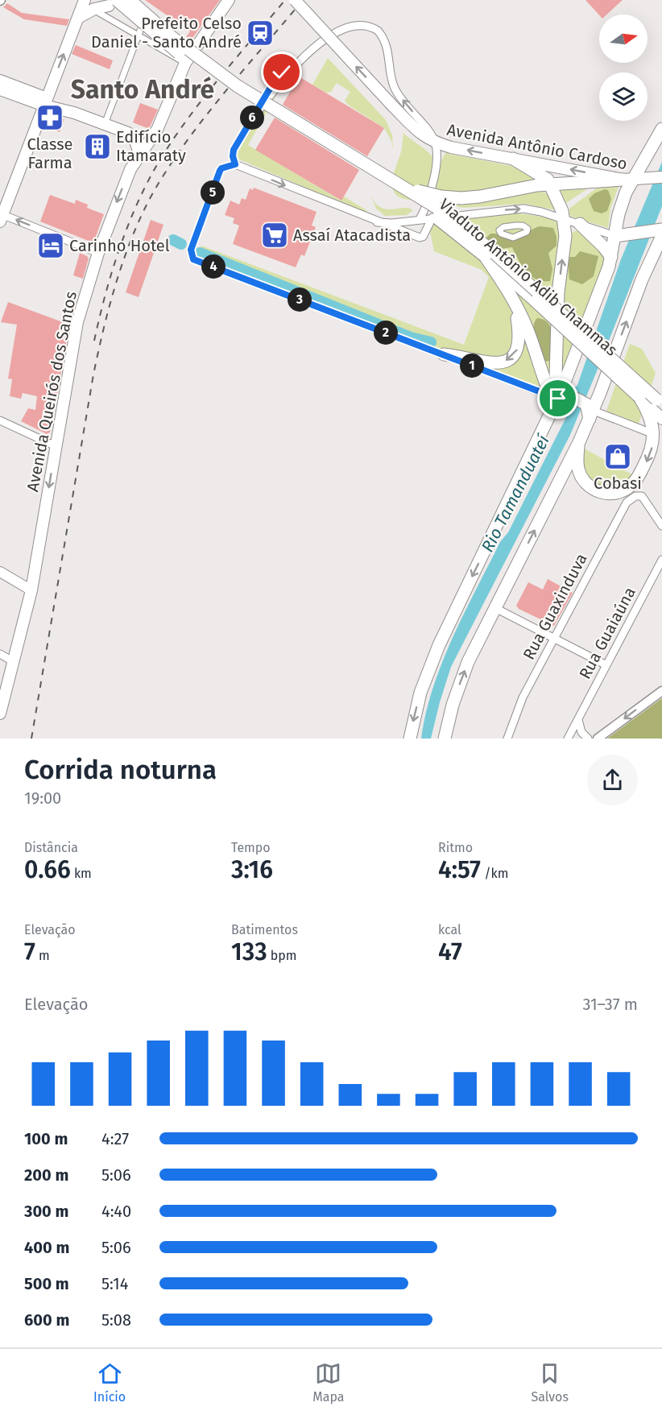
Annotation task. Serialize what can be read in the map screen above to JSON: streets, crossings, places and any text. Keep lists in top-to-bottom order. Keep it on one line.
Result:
{"streets":{"highway":["Viaduto Antônio Adib Chammas"],"main road":["Avenida Antônio Cardoso","Avenida Queirós dos Santos"],"street":["Rua Guaxinduva","Rua Guaiaúna"]},"one_way":["Avenida Antônio Cardoso"],"districts":["Santo André"],"water":["Rio Tamanduateí"],"places":{"station":["Prefeito Celso Daniel - Santo André"],"pharmacy":["Classe Farma"],"building":["Edifício Itamaraty"],"supermarket":["Assaí Atacadista"],"hotel":["Carinho Hotel"],"shop":["Cobasi"]},"north":"right","page":{"pins":["6","5","4","3","2","1"],"heading":["Corrida noturna","19:00"],"stats":[["Distância","0.66 km"],["Tempo","3:16"],["Ritmo","4:57 /km"],["Elevação","7 m"],["Batimentos","133 bpm"],["kcal","47"]],"chart":["Elevação","31–37 m"],"list":[{"name":"100 m","note":"4:27"},{"name":"200 m","note":"5:06"},{"name":"300 m","note":"4:40"},{"name":"400 m","note":"5:06"},{"name":"500 m","note":"5:14"},{"name":"600 m","note":"5:08"}],"tabs":["Início","Mapa","Salvos"]}}
